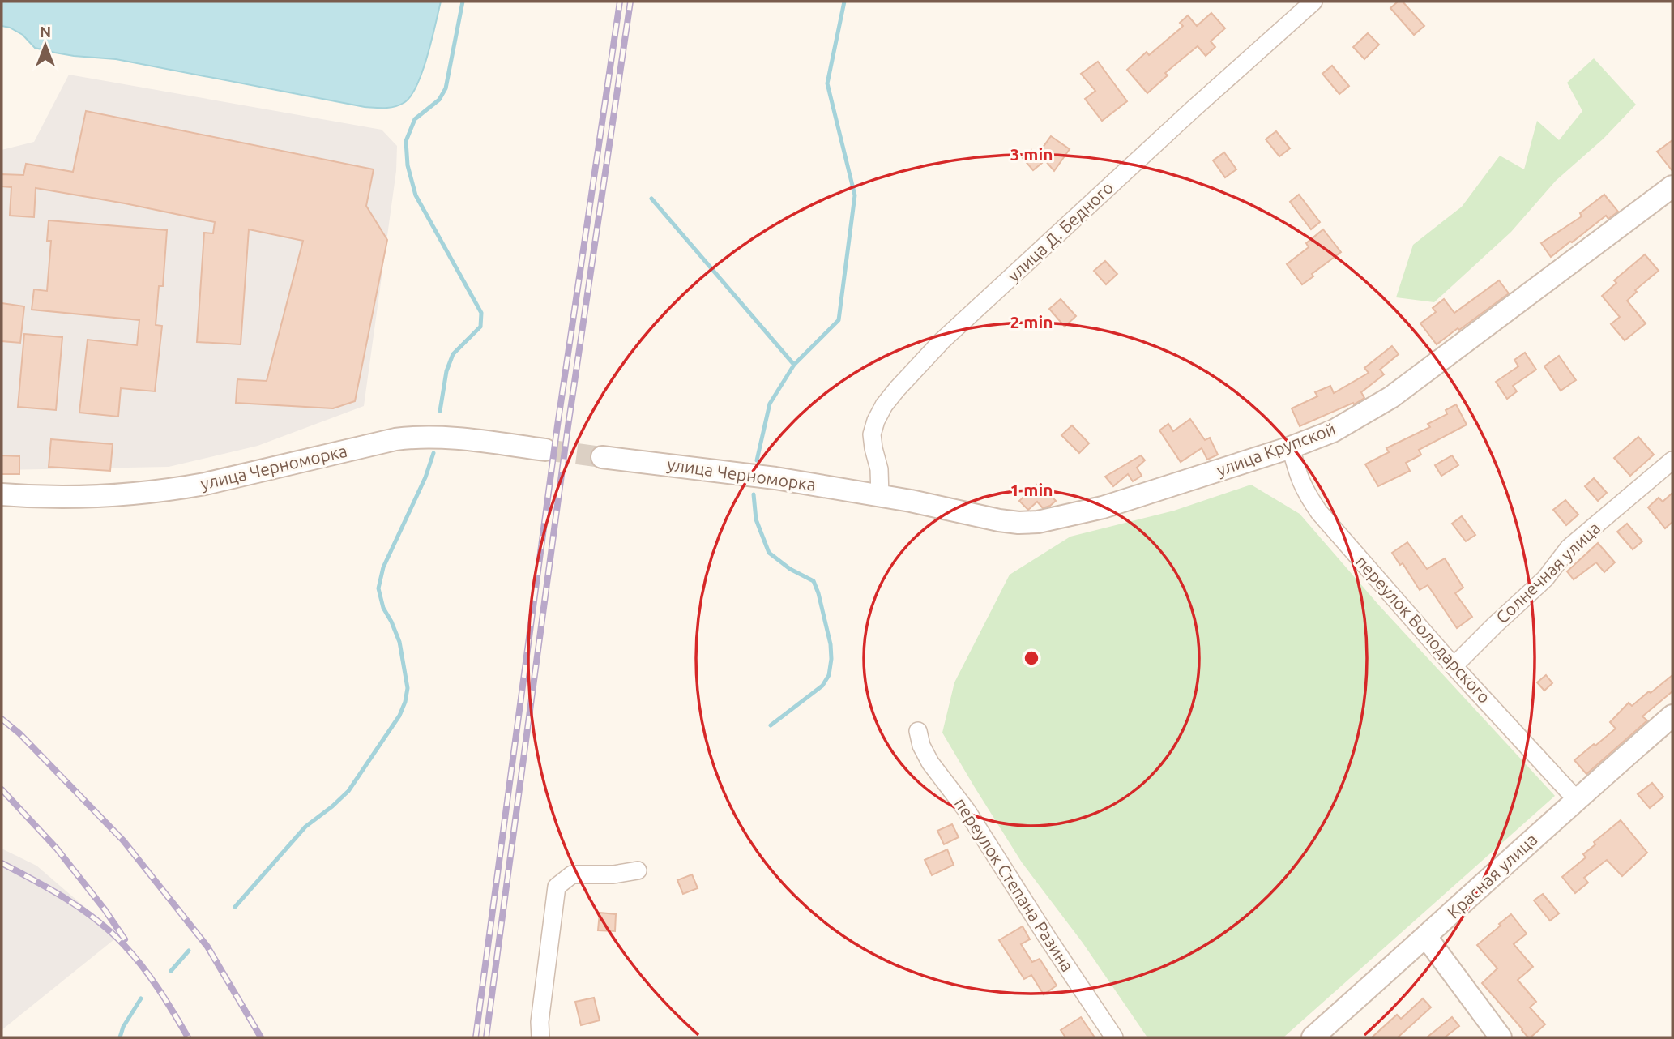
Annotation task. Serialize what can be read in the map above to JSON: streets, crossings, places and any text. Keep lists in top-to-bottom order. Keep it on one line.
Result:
{"streets":{"street":["улица Д. Бедного","улица Крупской","улица Черноморка","Солнечная улица","переулок Володарского","Красная улица","переулок Степана Разина"]},"crossings":[["улица Д. Бедного","улица Крупской"],["улица Д. Бедного","улица Черноморка"],["улица Крупской","улица Черноморка"],["улица Крупской","переулок Володарского"],["Солнечная улица","переулок Володарского"],["переулок Володарского","Красная улица"]],"north":"top","rings":["3 min","2 min","1 min"]}
